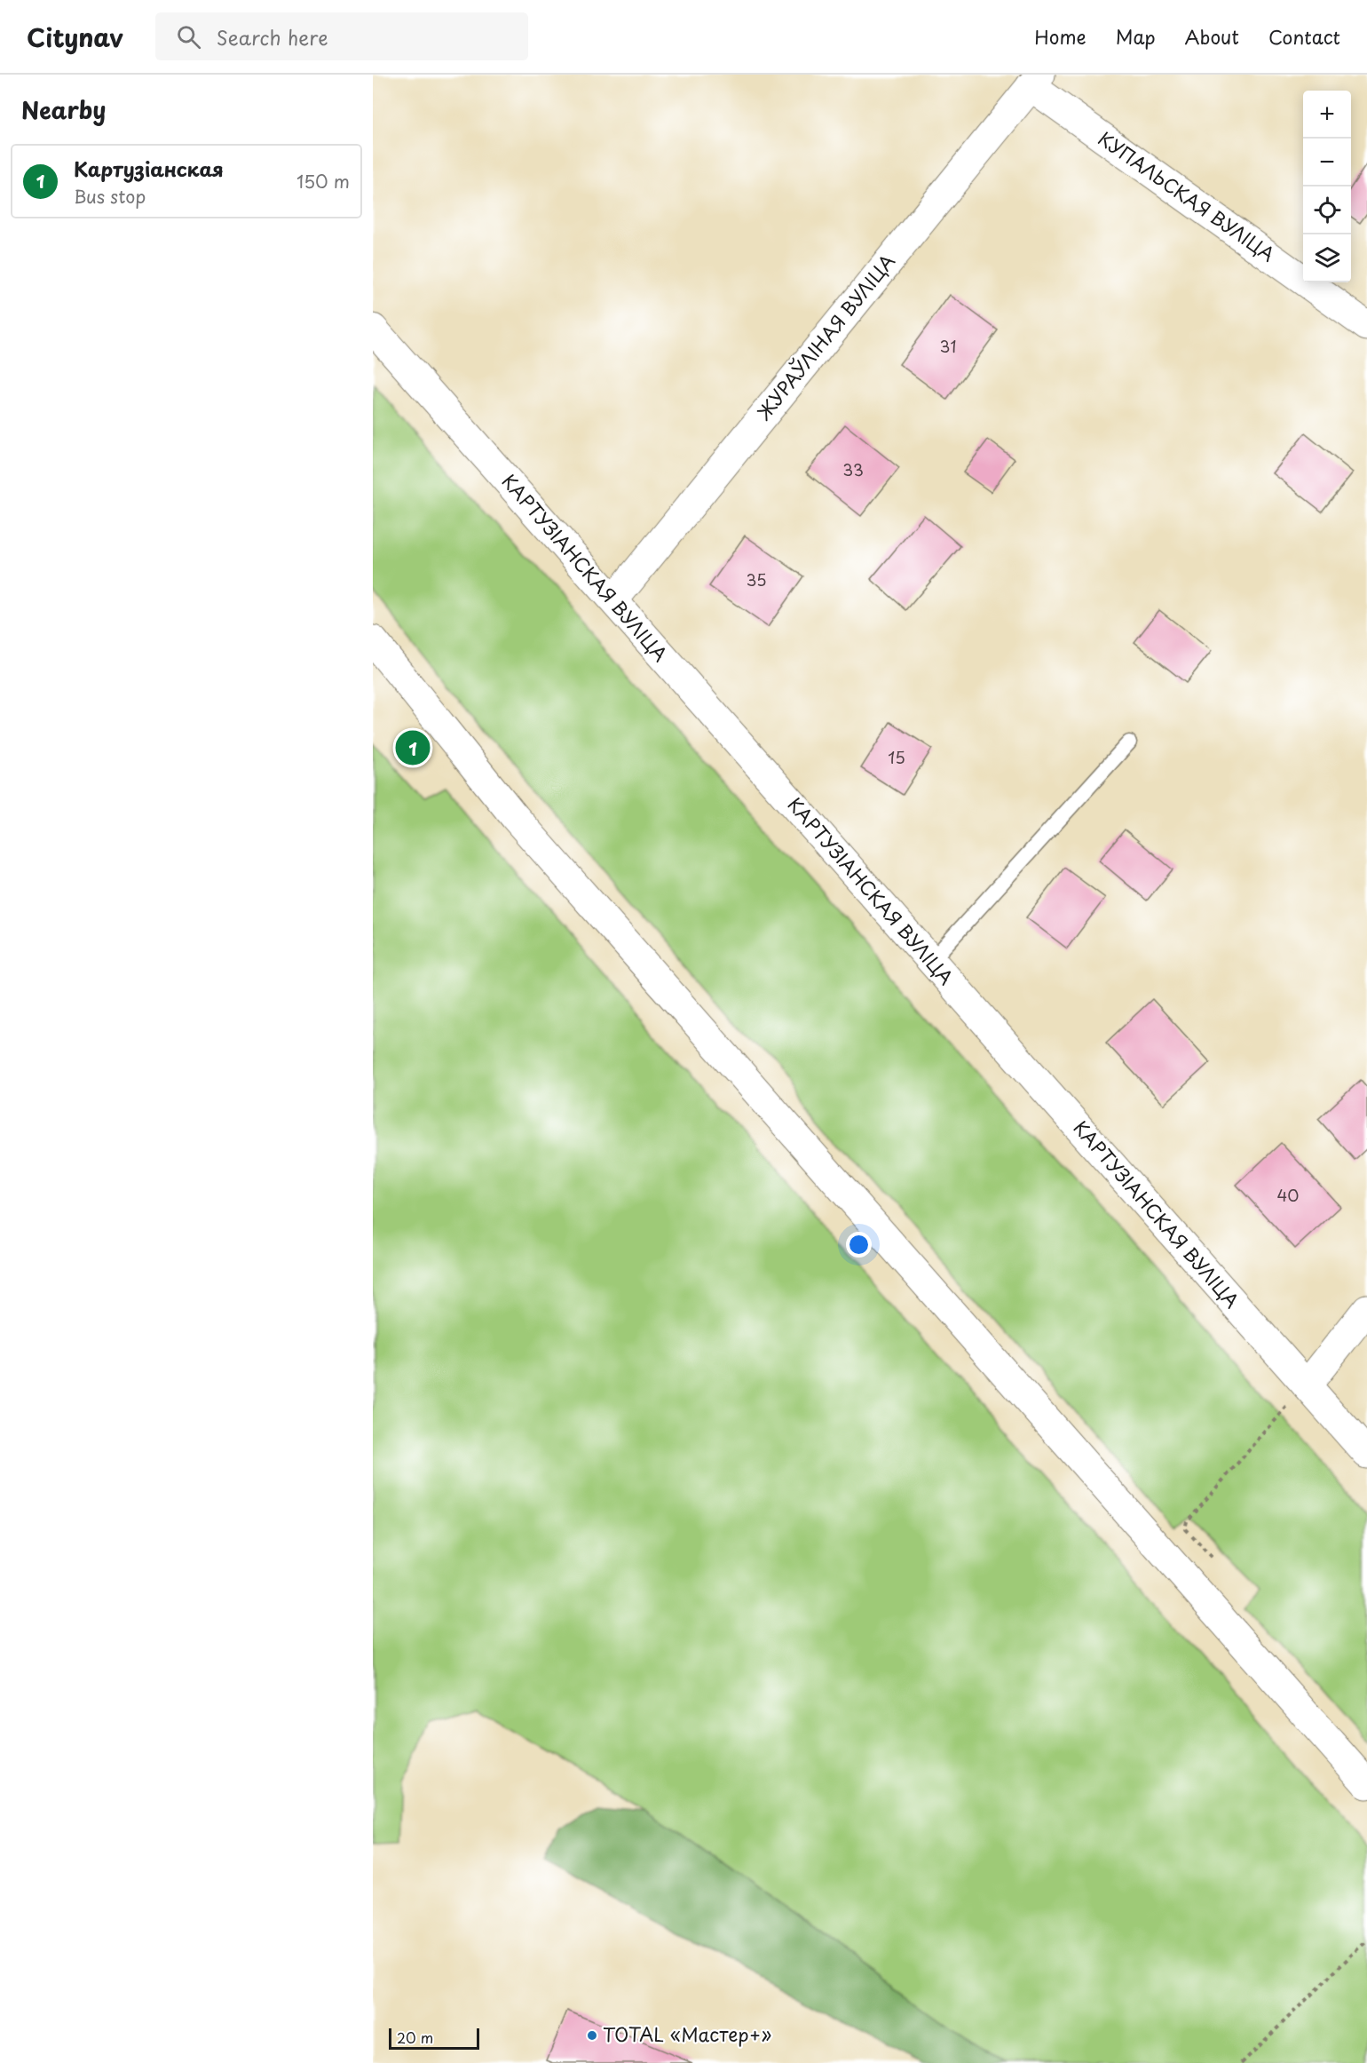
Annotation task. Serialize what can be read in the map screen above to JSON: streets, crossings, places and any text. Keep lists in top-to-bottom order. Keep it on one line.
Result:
{"streets":{"street":["КУПАЛЬСКАЯ ВУЛІЦА","ЖУРАЎЛІНАЯ ВУЛІЦА","КАРТУЗІАНСКАЯ ВУЛІЦА"]},"crossings":[["КУПАЛЬСКАЯ ВУЛІЦА","ЖУРАЎЛІНАЯ ВУЛІЦА"],["ЖУРАЎЛІНАЯ ВУЛІЦА","КАРТУЗІАНСКАЯ ВУЛІЦА"]],"places":["TOTAL «Мастер+»"],"house_numbers":["31","33","35","15","40"],"scale_bar":"20 m","page":{"header":"Citynav","search":"Search here","nav":["Home","Map","About","Contact"],"heading":"Nearby","map_buttons":["+","−"],"list":[{"mark":"1","name":"Картузіанская","note":"Bus stop","value":"150 m"}],"pins":"1","scale":"20 m"}}
